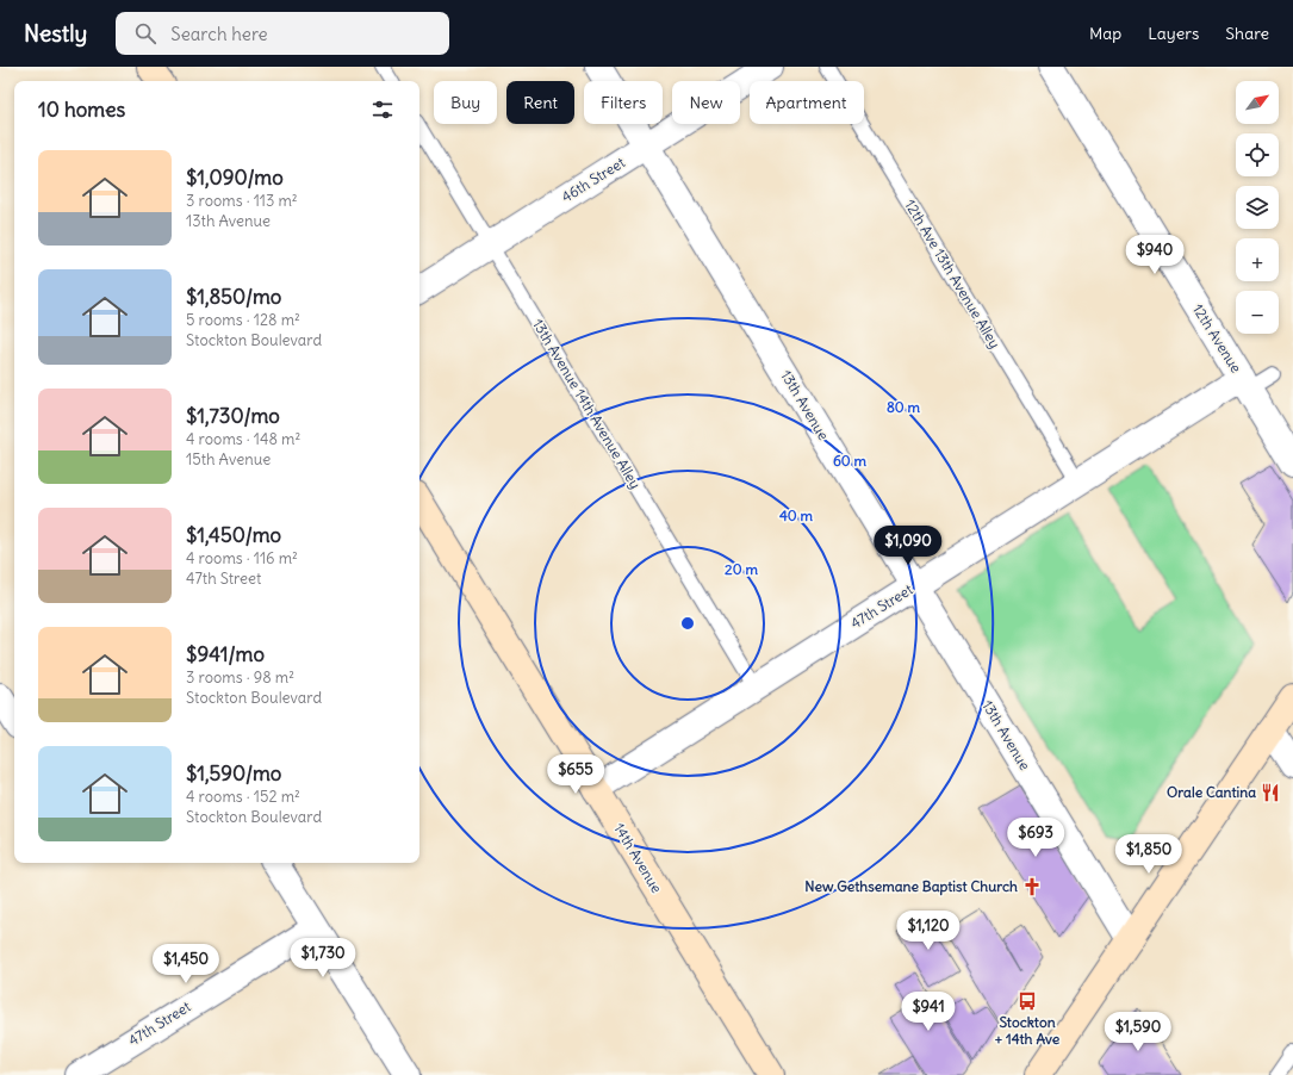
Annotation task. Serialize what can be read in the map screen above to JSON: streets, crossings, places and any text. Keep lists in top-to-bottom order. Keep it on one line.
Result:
{"streets":{"street":["46th Street","12th Avenue","13th Avenue","47th Street","14th Avenue"],"lane":["12th Ave 13th Avenue Alley","13th Avenue 14th Avenue Alley"]},"crossings":[["46th Street","13th Avenue 14th Avenue Alley"],["46th Street","13th Avenue"],["12th Ave 13th Avenue Alley","47th Street"],["12th Avenue","47th Street"],["13th Avenue 14th Avenue Alley","47th Street"],["13th Avenue","47th Street"],["47th Street","14th Avenue"]],"places":{"restaurant":["Orale Cantina"],"church":["New Gethsemane Baptist Church"],"bus stop":["Stockton + 14th Ave"]},"north":"top right","page":{"header":"Nestly","search":"Search here","nav":["Map","Layers","Share"],"map_buttons":["+","−"],"chip":["Buy","Rent","Filters","New","Apartment"],"heading":"10 homes","list":[{"name":"$1,090/mo","note":"3 rooms · 113 m² · 13th Avenue"},{"name":"$1,850/mo","note":"5 rooms · 128 m² · Stockton Boulevard"},{"name":"$1,730/mo","note":"4 rooms · 148 m² · 15th Avenue"},{"name":"$1,450/mo","note":"4 rooms · 116 m² · 47th Street"},{"name":"$941/mo","note":"3 rooms · 98 m² · Stockton Boulevard"},{"name":"$1,590/mo","note":"4 rooms · 152 m² · Stockton Boulevard"}],"price":["$940","$1,090","$655","$693","$1,850","$1,120","$1,730","$1,450","$941","$1,590"]},"rings":["80 m","60 m","40 m","20 m"]}
